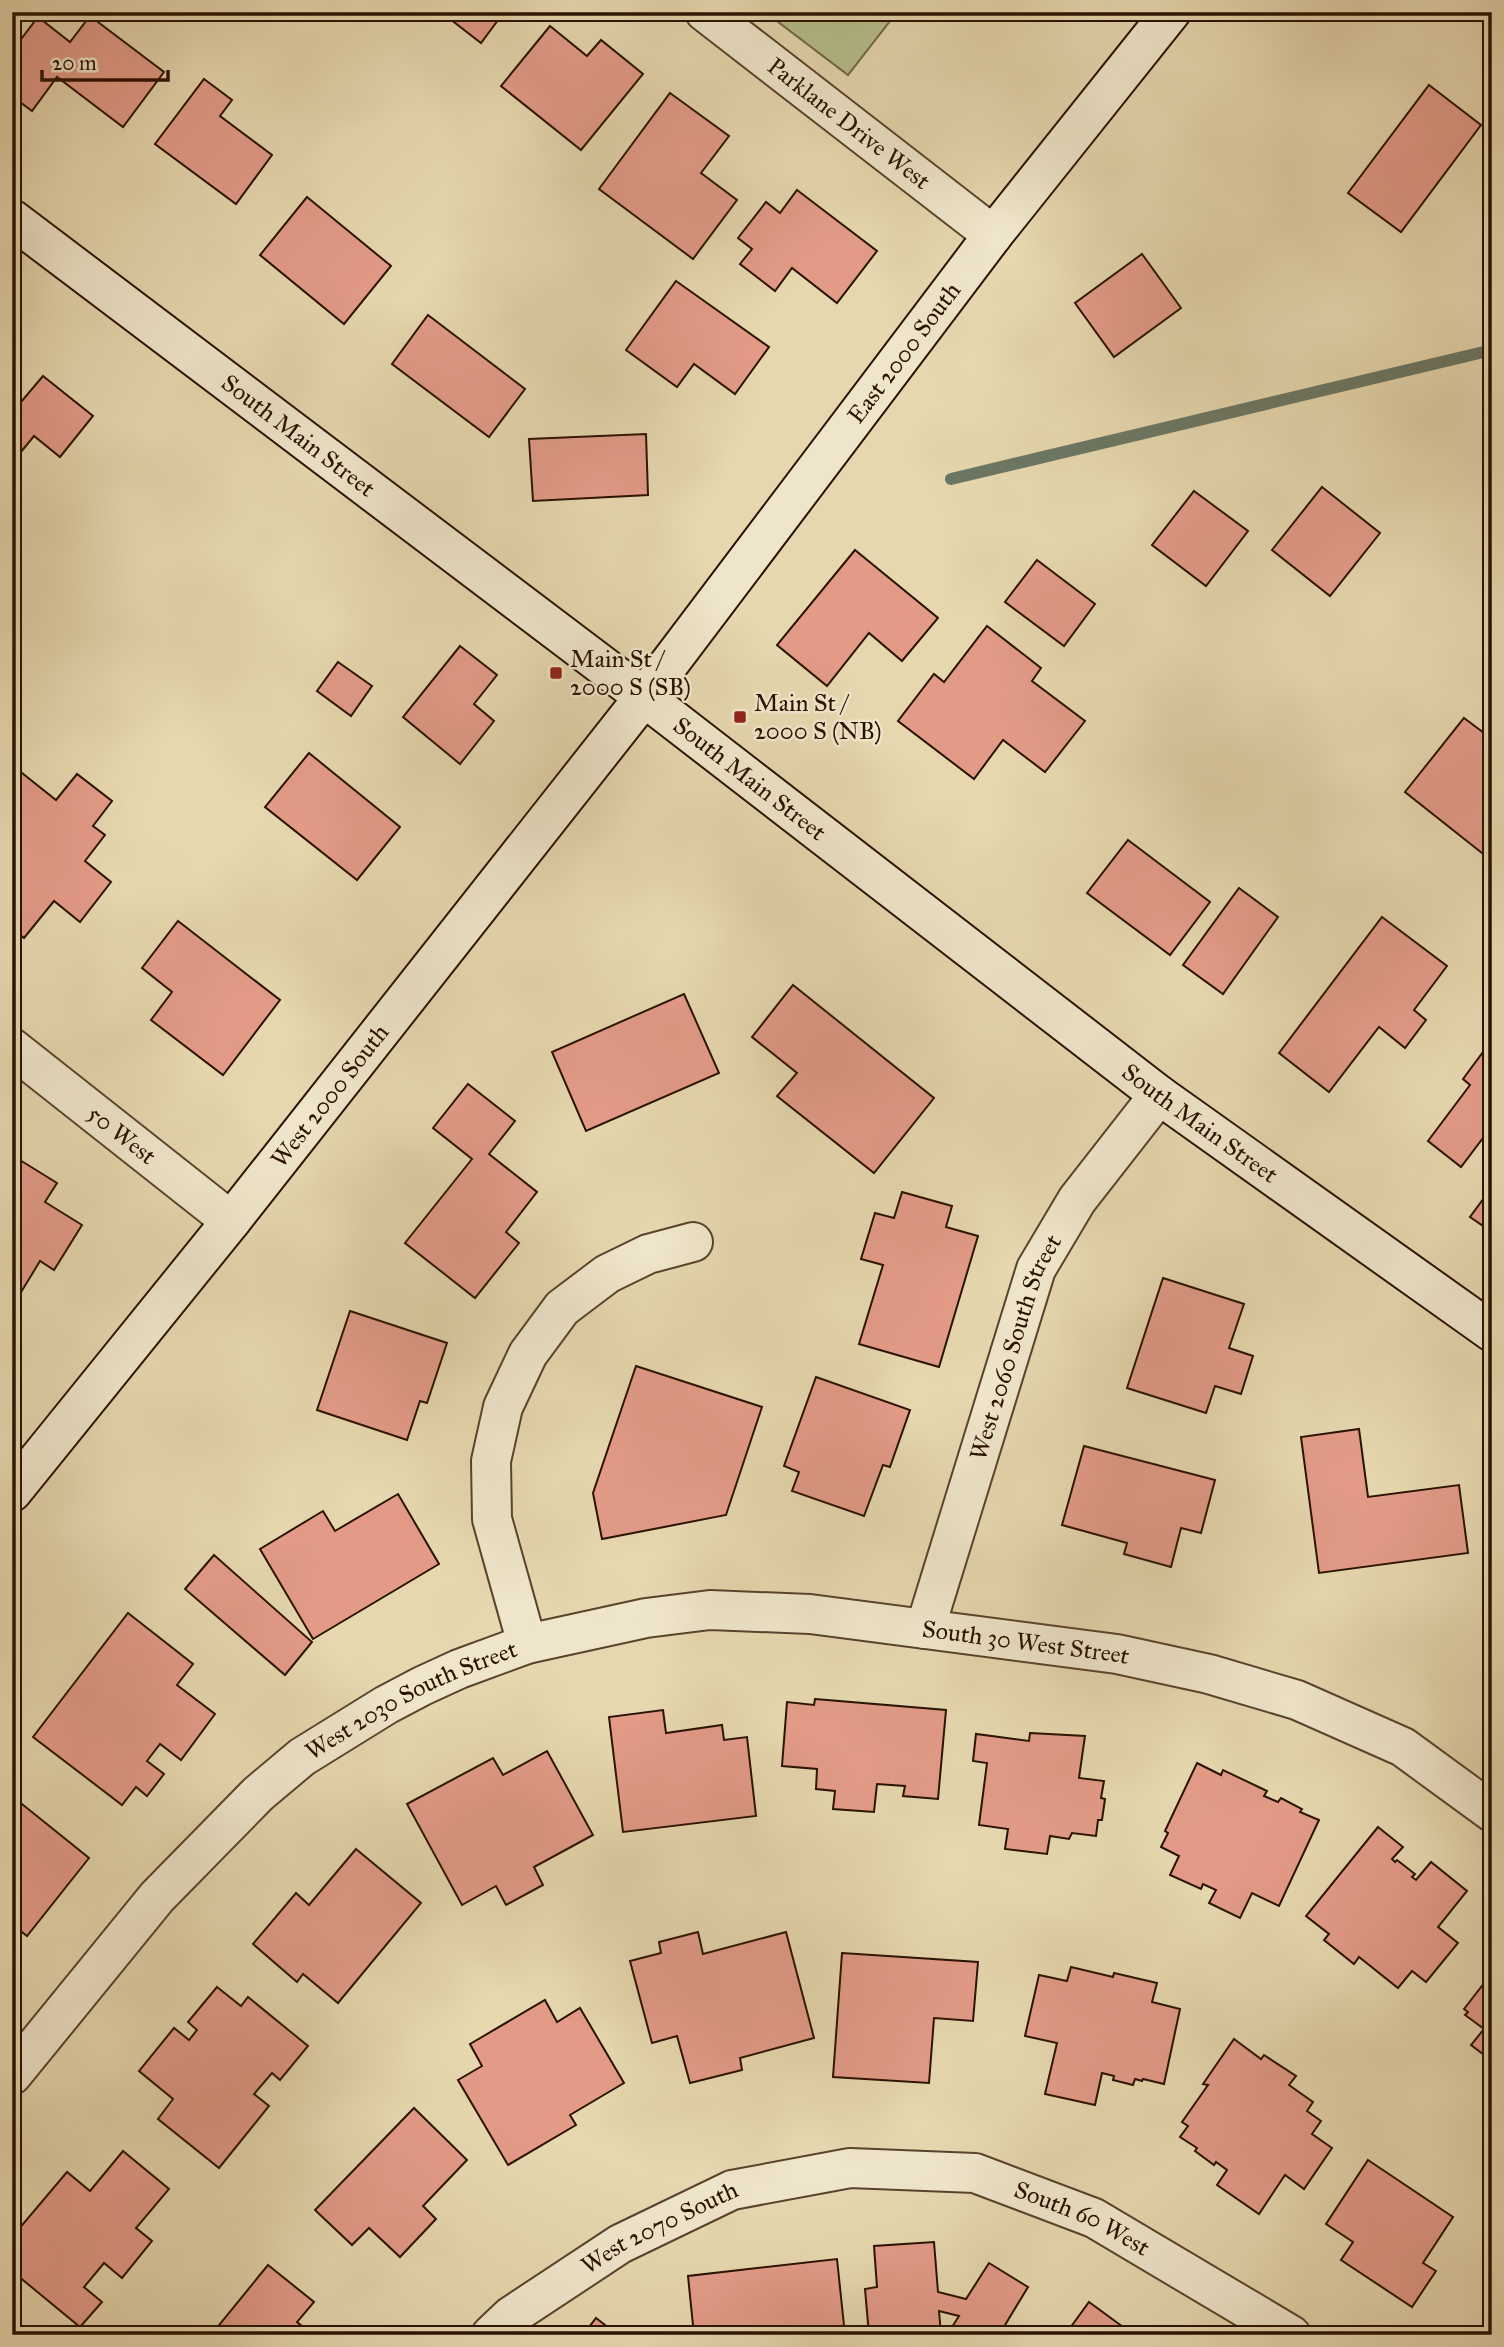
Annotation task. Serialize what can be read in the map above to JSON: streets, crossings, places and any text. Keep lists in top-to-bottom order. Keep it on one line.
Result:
{"streets":{"street":["Parklane Drive West","East 2000 South","South Main Street","West 2000 South","50 West","West 2060 South Street","South 30 West Street","West 2030 South Street","South 60 West","West 2070 South"]},"crossings":[["Parklane Drive West","East 2000 South"],["East 2000 South","South Main Street"],["East 2000 South","West 2000 South"],["South Main Street","West 2000 South"],["South Main Street","West 2060 South Street"],["West 2000 South","50 West"],["West 2060 South Street","South 30 West Street"],["South 30 West Street","West 2030 South Street"],["South 60 West","West 2070 South"]],"places":{"transit":["Main St / 2000 S (SB)","Main St / 2000 S (NB)"]},"scale_bar":"20 m"}
